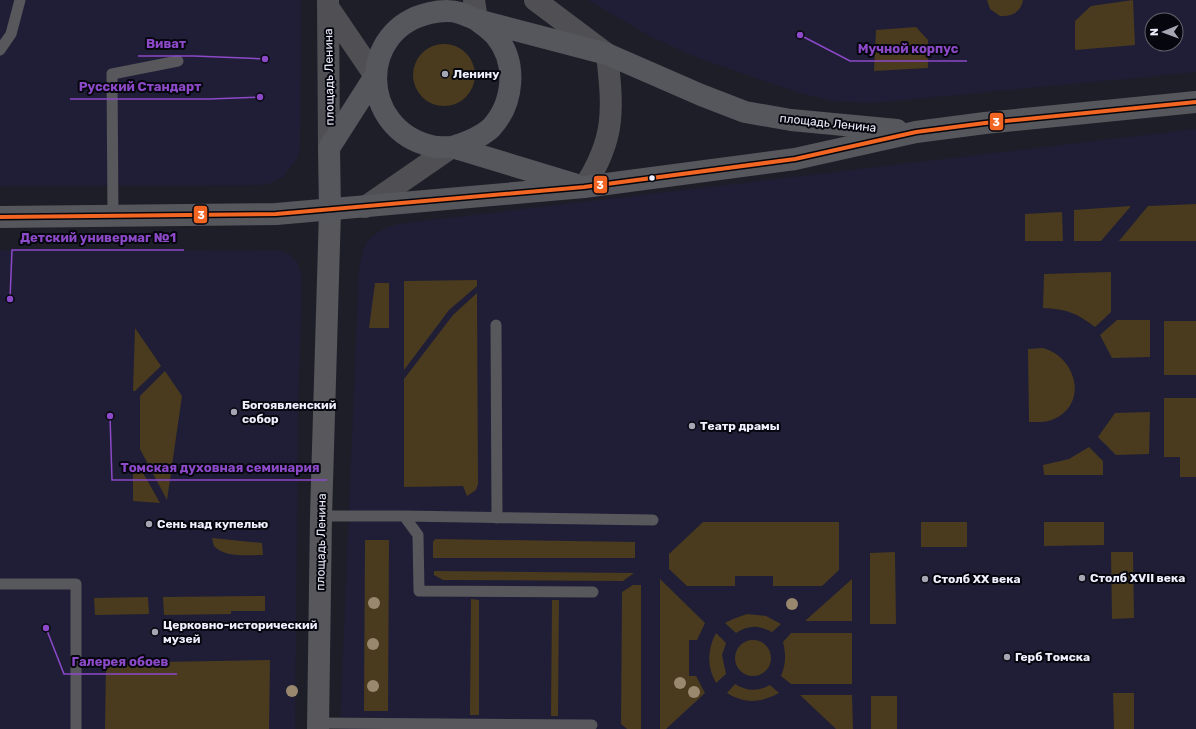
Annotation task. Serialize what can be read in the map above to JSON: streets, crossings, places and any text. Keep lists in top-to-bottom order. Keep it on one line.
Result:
{"streets":{"main road":["площадь Ленина"]},"places":["Мучной корпус","Виват","Ленину","Русский Стандарт","Детский универмаг №1","Богоявленский собор","Томская духовная семинария","Театр драмы","Сень над купелью","Столб XVII века","Столб XX века","Галерея обоев","Церковно-исторический музей","Герб Томска"],"lines":["transit line 3"],"north":"left"}
